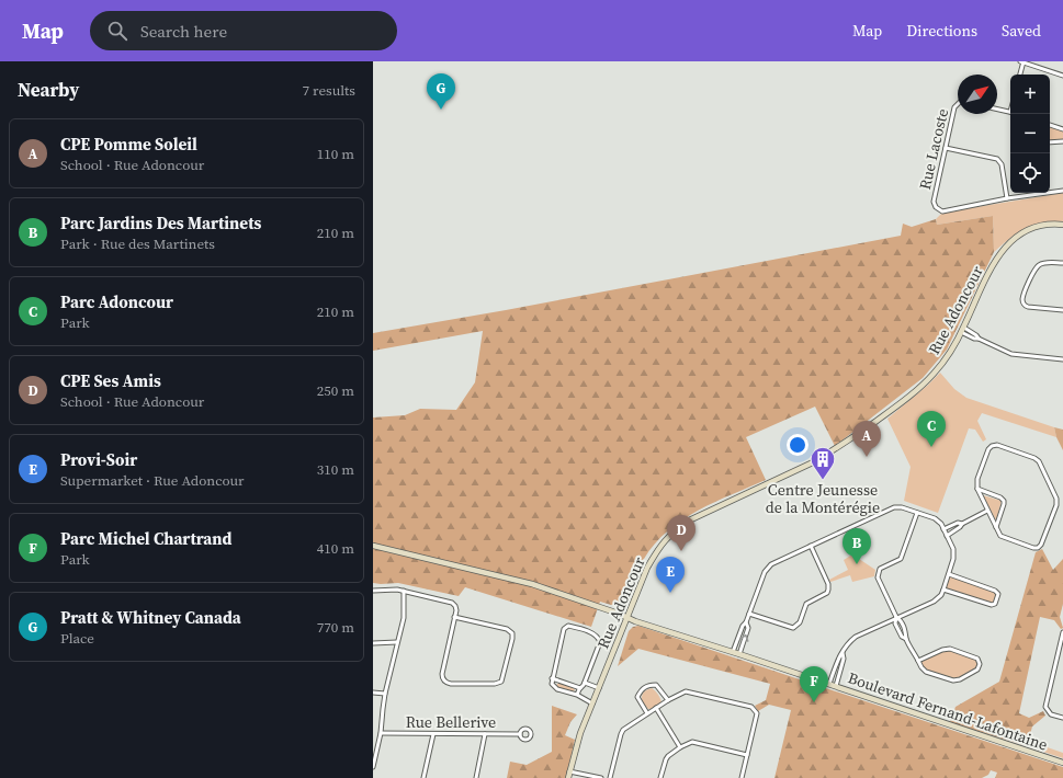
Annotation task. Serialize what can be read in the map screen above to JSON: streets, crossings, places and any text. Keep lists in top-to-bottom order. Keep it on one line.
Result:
{"streets":{"street":["Rue Lacoste","Rue Adoncour","Boulevard Fernand-Lafontaine","Rue Bellerive"]},"crossings":[["Rue Adoncour","Boulevard Fernand-Lafontaine"]],"places":{"building":["Centre Jeunesse de la Montérégie"]},"north":"top right","page":{"header":"Map","search":"Search here","nav":["Map","Directions","Saved"],"heading":["Nearby","7 results"],"pins":["G","C","A","D","B","E","F"],"map_buttons":["+","−"],"list":[{"mark":"A","name":"CPE Pomme Soleil","note":"School · Rue Adoncour","value":"110 m"},{"mark":"B","name":"Parc Jardins Des Martinets","note":"Park · Rue des Martinets","value":"210 m"},{"mark":"C","name":"Parc Adoncour","note":"Park","value":"210 m"},{"mark":"D","name":"CPE Ses Amis","note":"School · Rue Adoncour","value":"250 m"},{"mark":"E","name":"Provi-Soir","note":"Supermarket · Rue Adoncour","value":"310 m"},{"mark":"F","name":"Parc Michel Chartrand","note":"Park","value":"410 m"},{"mark":"G","name":"Pratt & Whitney Canada","note":"Place","value":"770 m"}]}}
